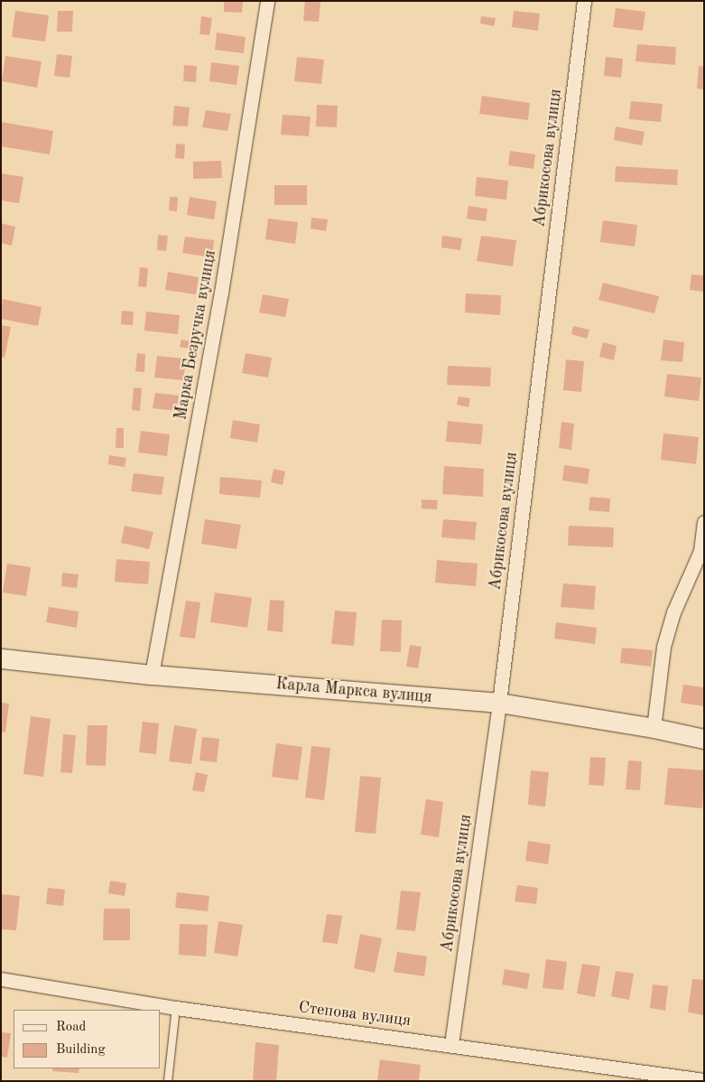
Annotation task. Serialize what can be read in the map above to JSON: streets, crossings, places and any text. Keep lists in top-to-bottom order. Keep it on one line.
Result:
{"streets":{"street":["Абрикосова вулиця","Марка Безручка вулиця","Карла Маркса вулиця","Степова вулиця"]},"crossings":[["Абрикосова вулиця","Карла Маркса вулиця"],["Абрикосова вулиця","Степова вулиця"],["Марка Безручка вулиця","Карла Маркса вулиця"]],"legend":["Road","Building"]}
